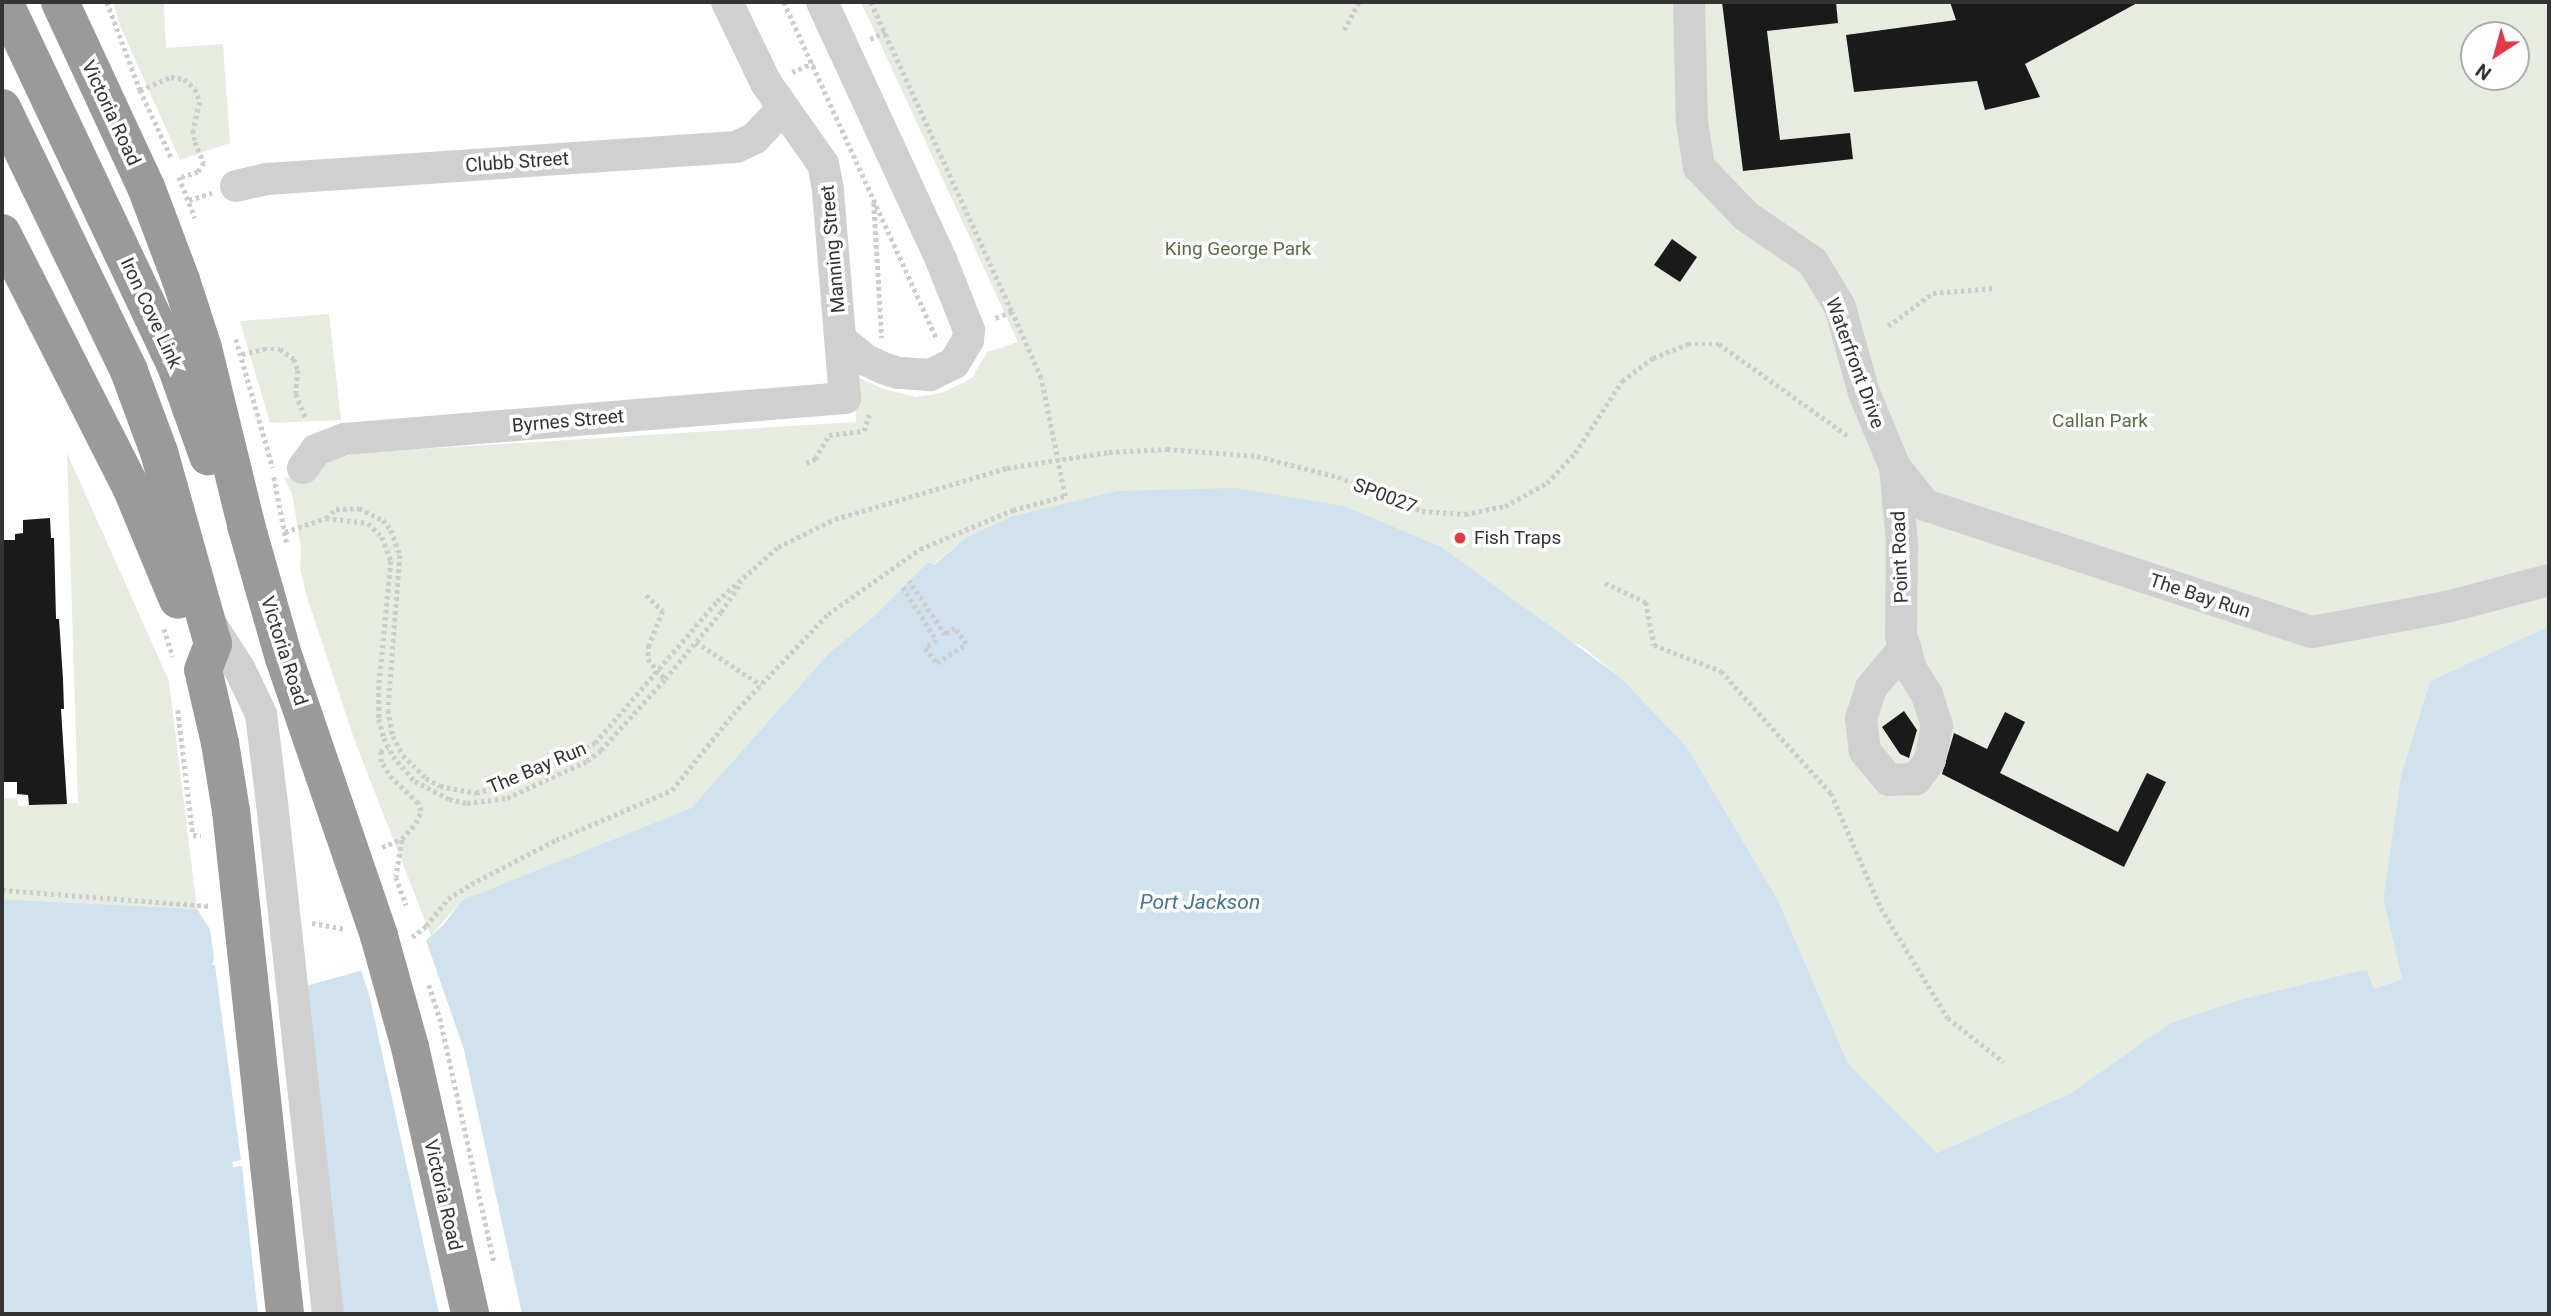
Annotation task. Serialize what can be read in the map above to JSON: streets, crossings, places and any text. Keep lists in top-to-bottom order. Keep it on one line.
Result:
{"streets":{"highway":["Victoria Road","Iron Cove Link"],"street":["Clubb Street","Manning Street","Waterfront Drive","Byrnes Street","Point Road","The Bay Run"],"path":["SP0027"]},"crossings":[["Victoria Road","Iron Cove Link"],["Clubb Street","Manning Street"],["Manning Street","Byrnes Street"],["Waterfront Drive","SP0027"],["Waterfront Drive","Point Road"],["Waterfront Drive","The Bay Run"],["SP0027","Point Road"],["SP0027","The Bay Run"],["Point Road","The Bay Run"]],"water":["Port Jackson"],"parks":["King George Park","Callan Park"],"places":["Fish Traps"],"north":"bottom left"}
